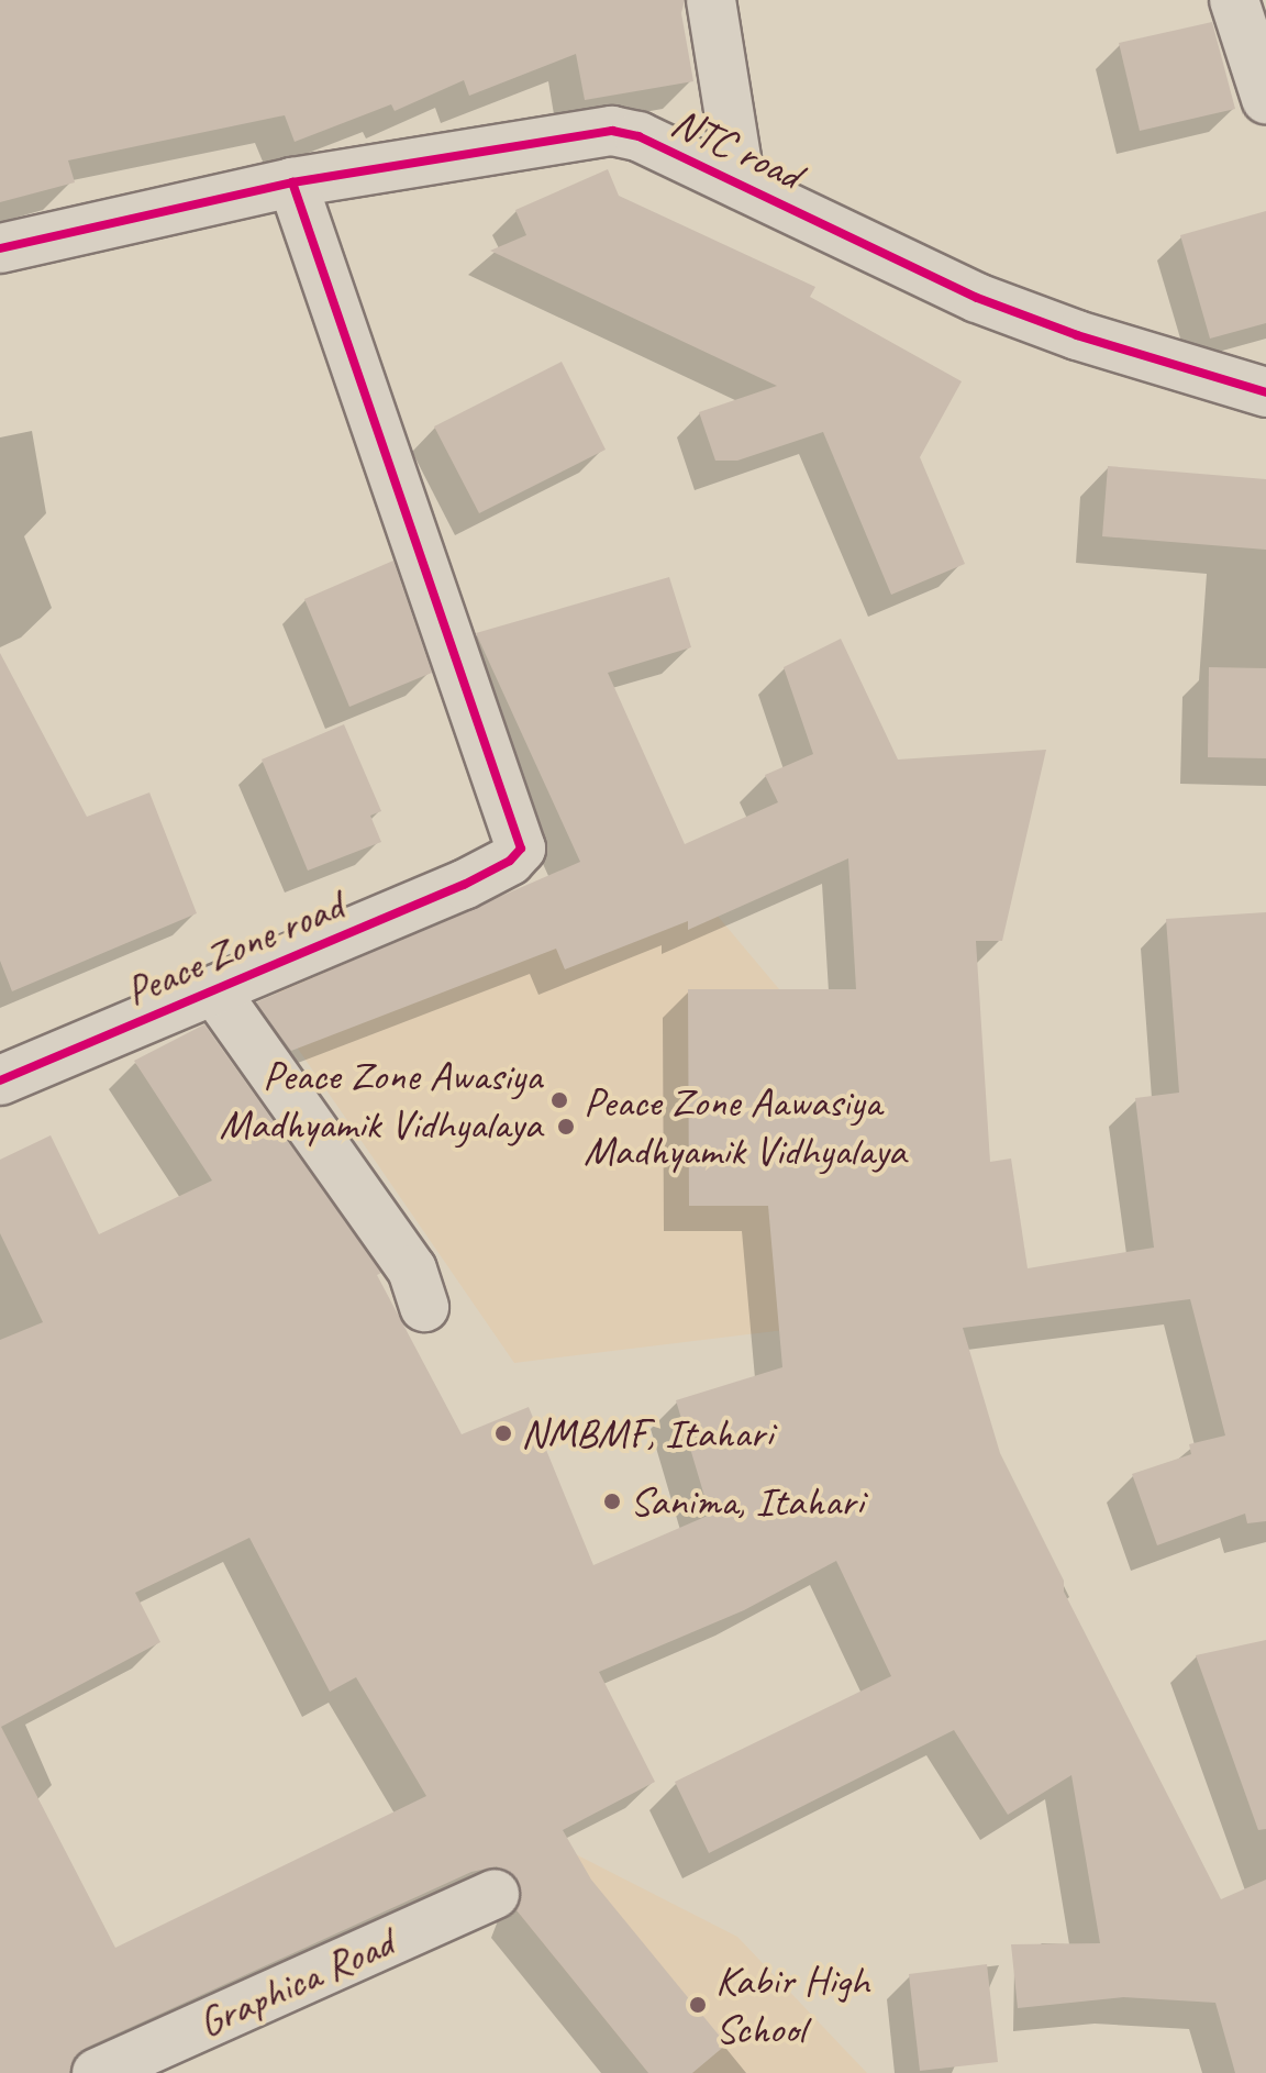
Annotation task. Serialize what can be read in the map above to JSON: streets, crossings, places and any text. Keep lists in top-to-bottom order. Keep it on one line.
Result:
{"streets":{"street":["NTC road","Peace Zone road","Graphica Road"]},"crossings":[["NTC road","Peace Zone road"]],"places":["Peace Zone Awasiya Madhyamik Vidhyalaya","Peace Zone Aawasiya Madhyamik Vidhyalaya","NMBMF, Itahari","Sanima, Itahari","Kabir High School"]}
